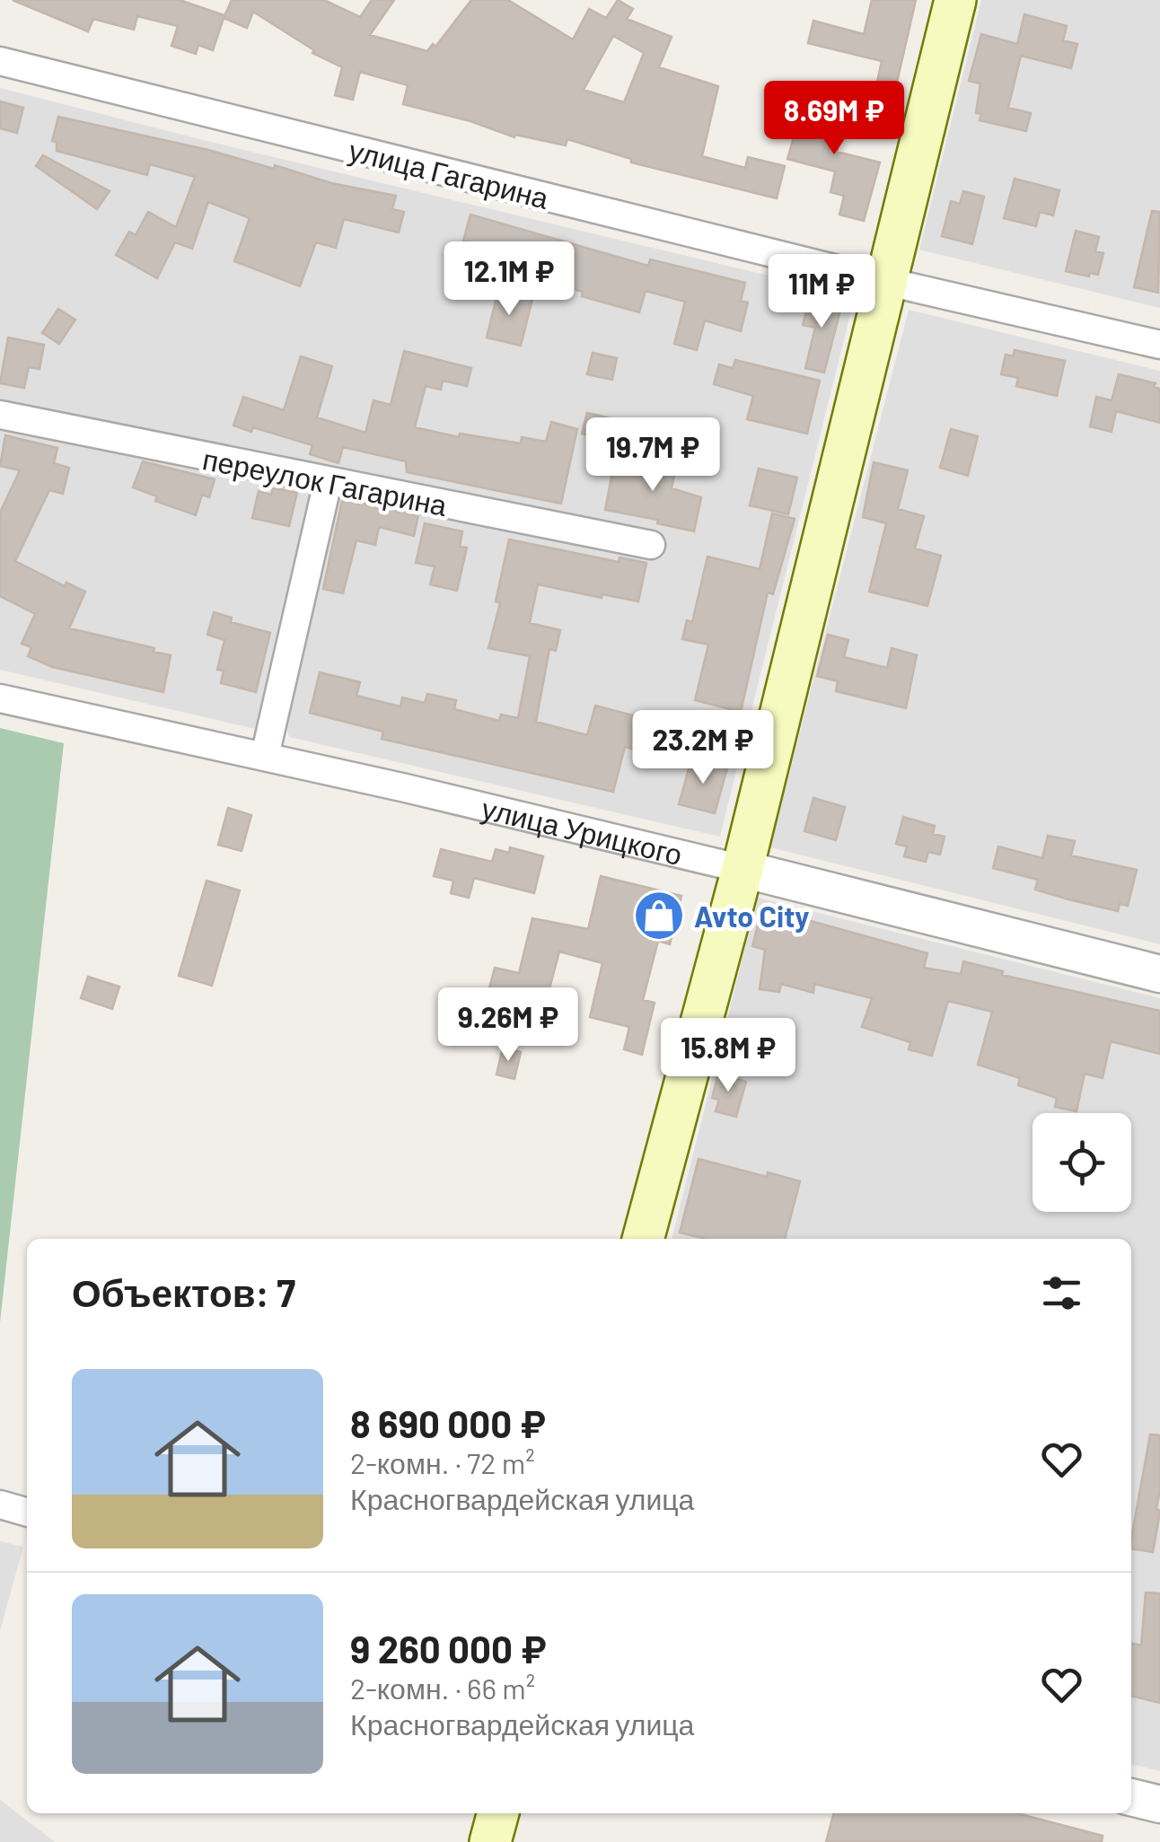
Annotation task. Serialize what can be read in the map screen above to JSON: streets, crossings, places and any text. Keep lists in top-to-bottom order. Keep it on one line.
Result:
{"streets":{"street":["улица Гагарина","переулок Гагарина","улица Урицкого"]},"places":{"shop":["Avto City"]},"page":{"price":["8.69M ₽","12.1M ₽","11M ₽","19.7M ₽","23.2M ₽","9.26M ₽","15.8M ₽"],"heading":"Объектов: 7","list":[{"name":"8 690 000 ₽","note":"2-комн. · 72 m² · Красногвардейская улица"},{"name":"9 260 000 ₽","note":"2-комн. · 66 m² · Красногвардейская улица"}]}}
